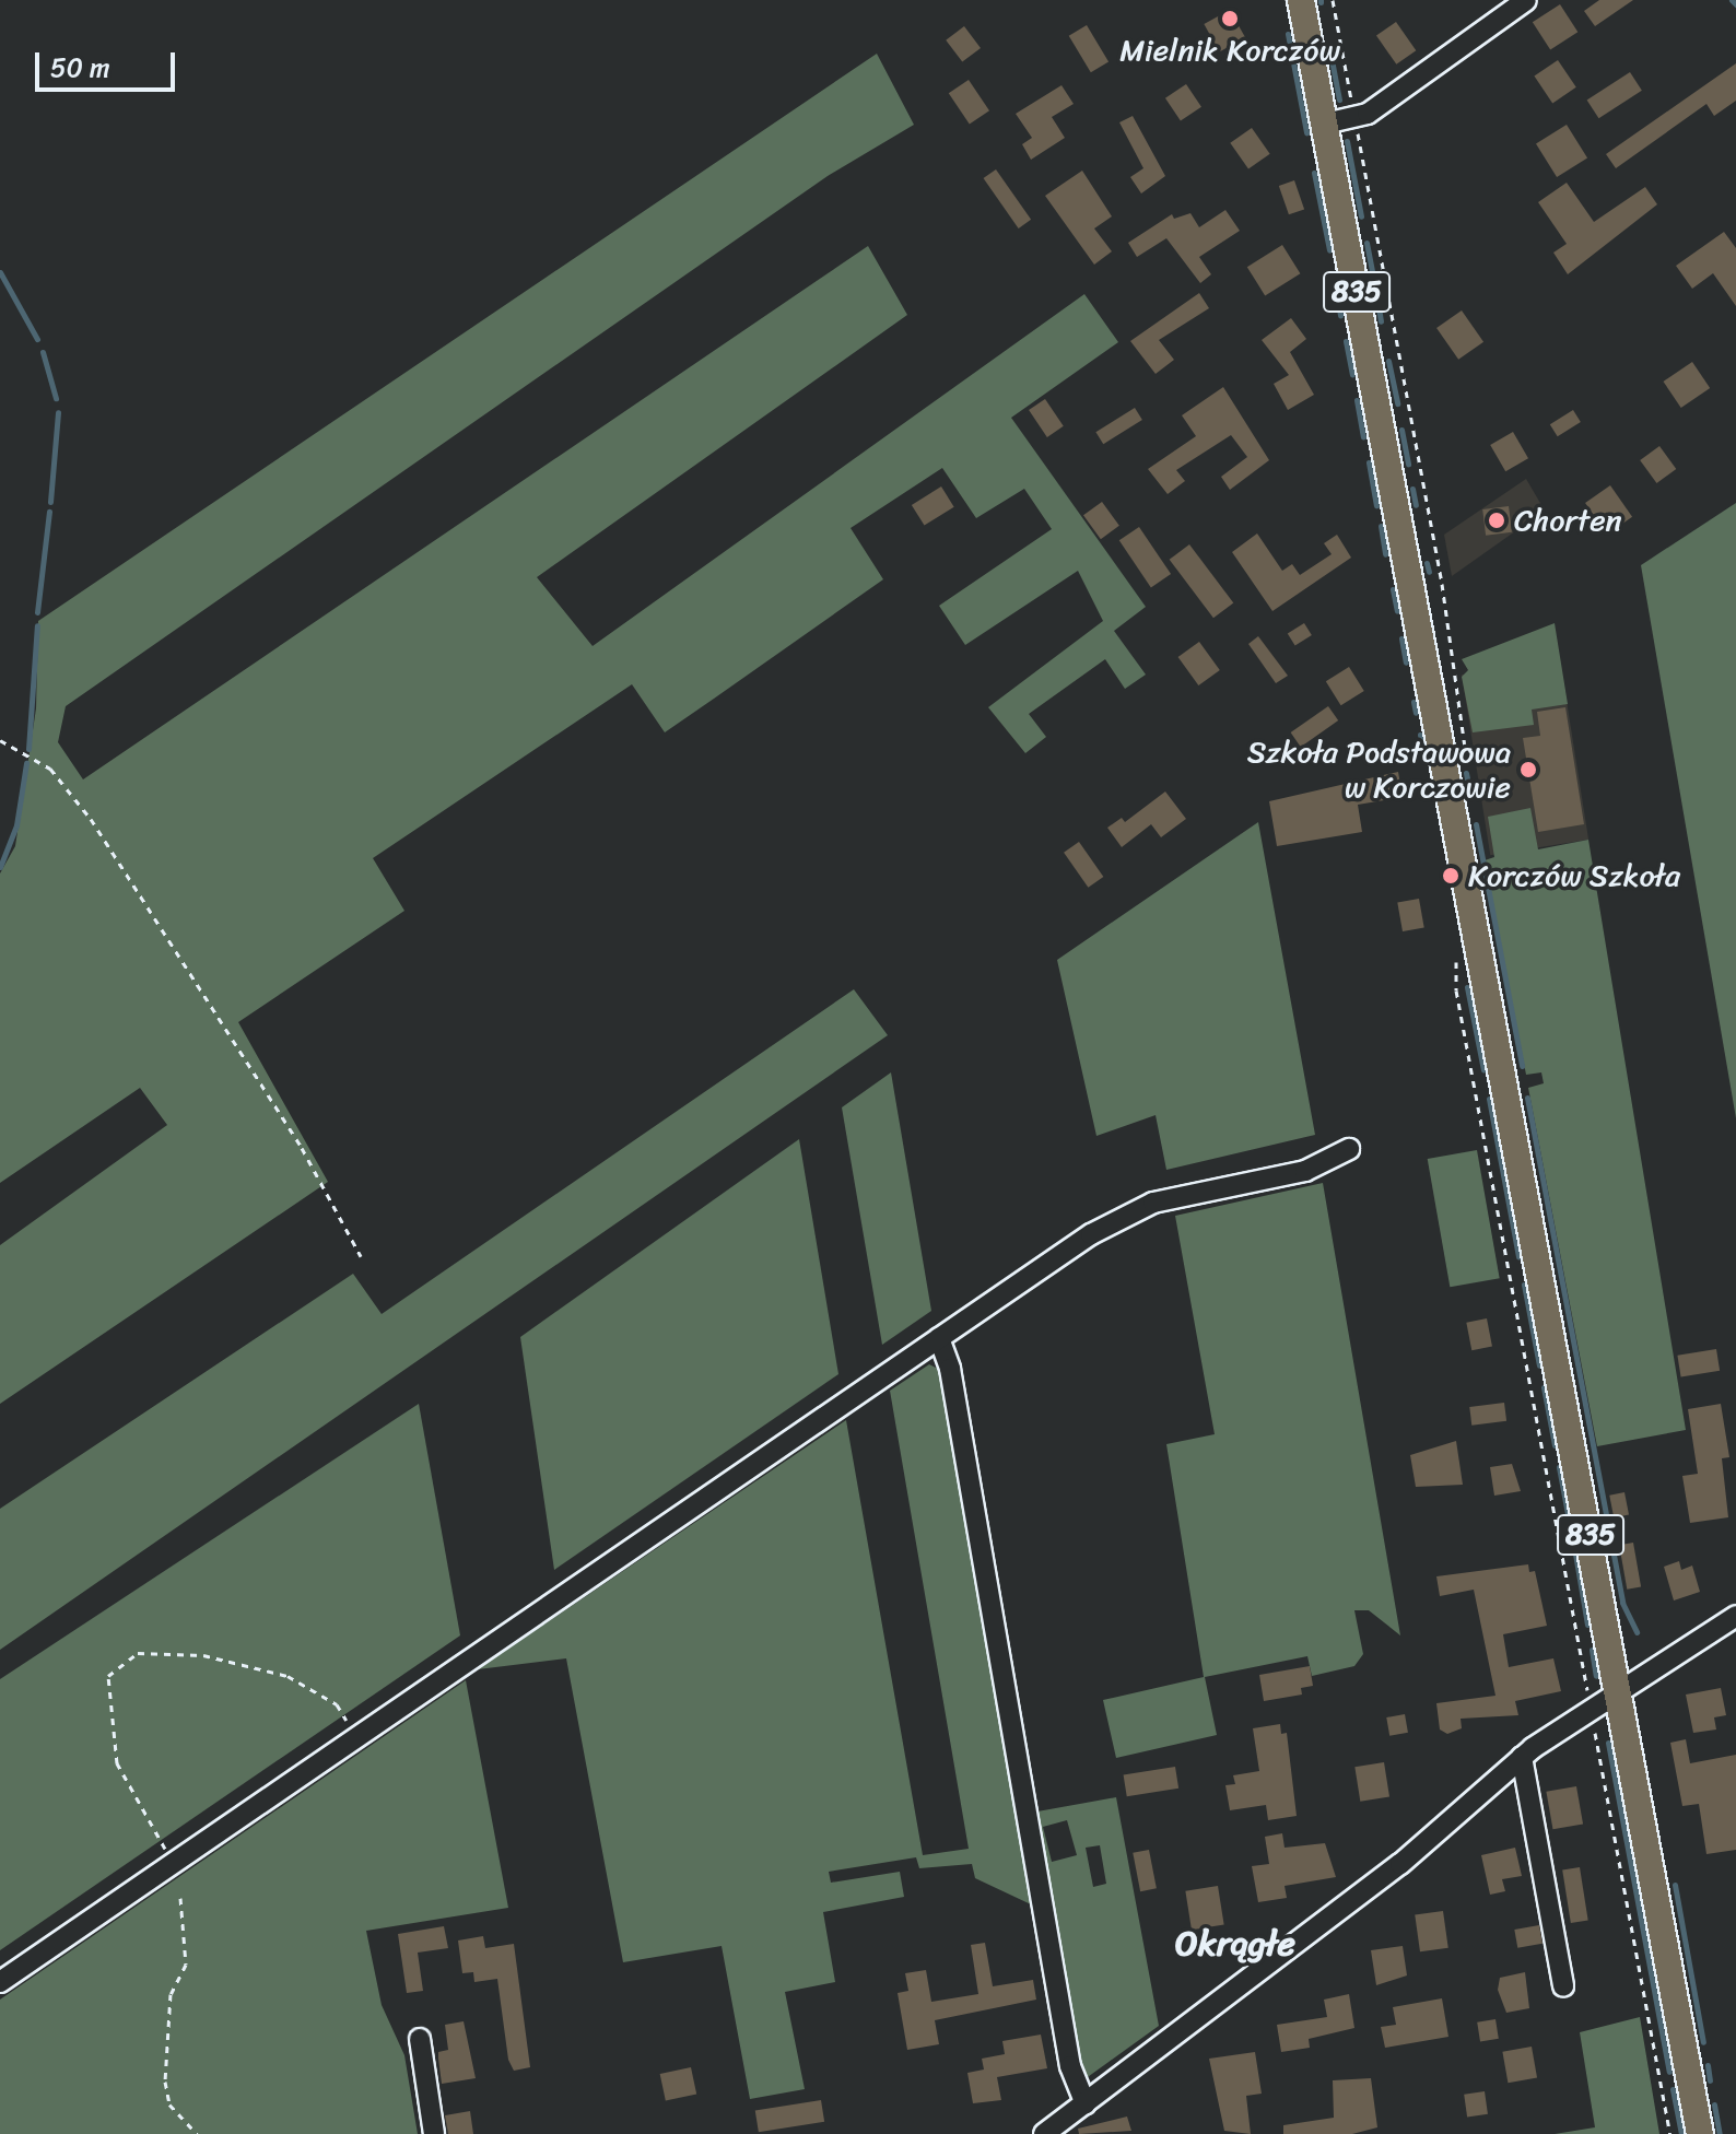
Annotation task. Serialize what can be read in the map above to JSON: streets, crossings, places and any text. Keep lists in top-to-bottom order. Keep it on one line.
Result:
{"streets":{"main road":["835"]},"districts":["Okrągłe"],"places":["Mielnik Korczów","Chorten","Szkoła Podstawowa w Korczowie","Korczów Szkoła"],"scale_bar":"50 m"}
